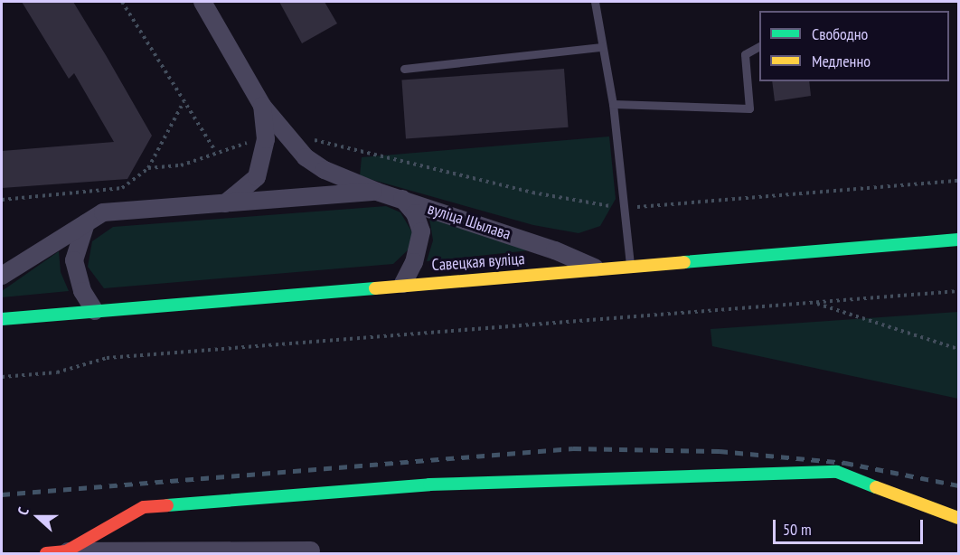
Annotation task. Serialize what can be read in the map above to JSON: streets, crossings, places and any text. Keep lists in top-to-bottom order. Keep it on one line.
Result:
{"streets":{"main road":["Савецкая вуліца"],"street":["вуліца Шылава"]},"crossings":[["вуліца Шылава","Савецкая вуліца"]],"legend":["Свободно","Медленно"],"scale_bar":"50 m","north":"left"}
